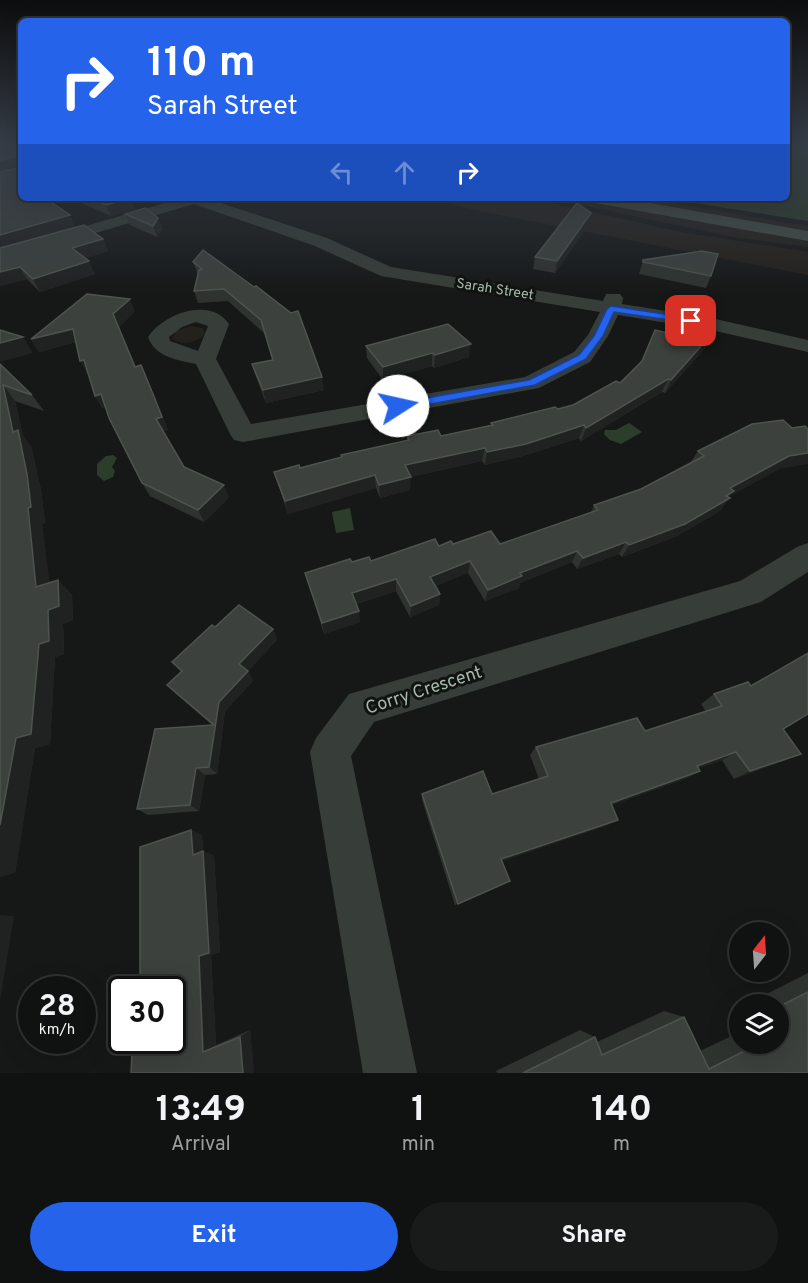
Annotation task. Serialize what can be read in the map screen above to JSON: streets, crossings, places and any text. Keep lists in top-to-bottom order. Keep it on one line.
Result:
{"streets":{"street":["Sarah Street","Corry Crescent"]},"north":"top","page":{"turn":["110 m","Sarah Street"],"speed":"28 km/h","limit":"30","eta":["13:49","Arrival","1","min","140","m"],"buttons":["Exit","Share"]}}
